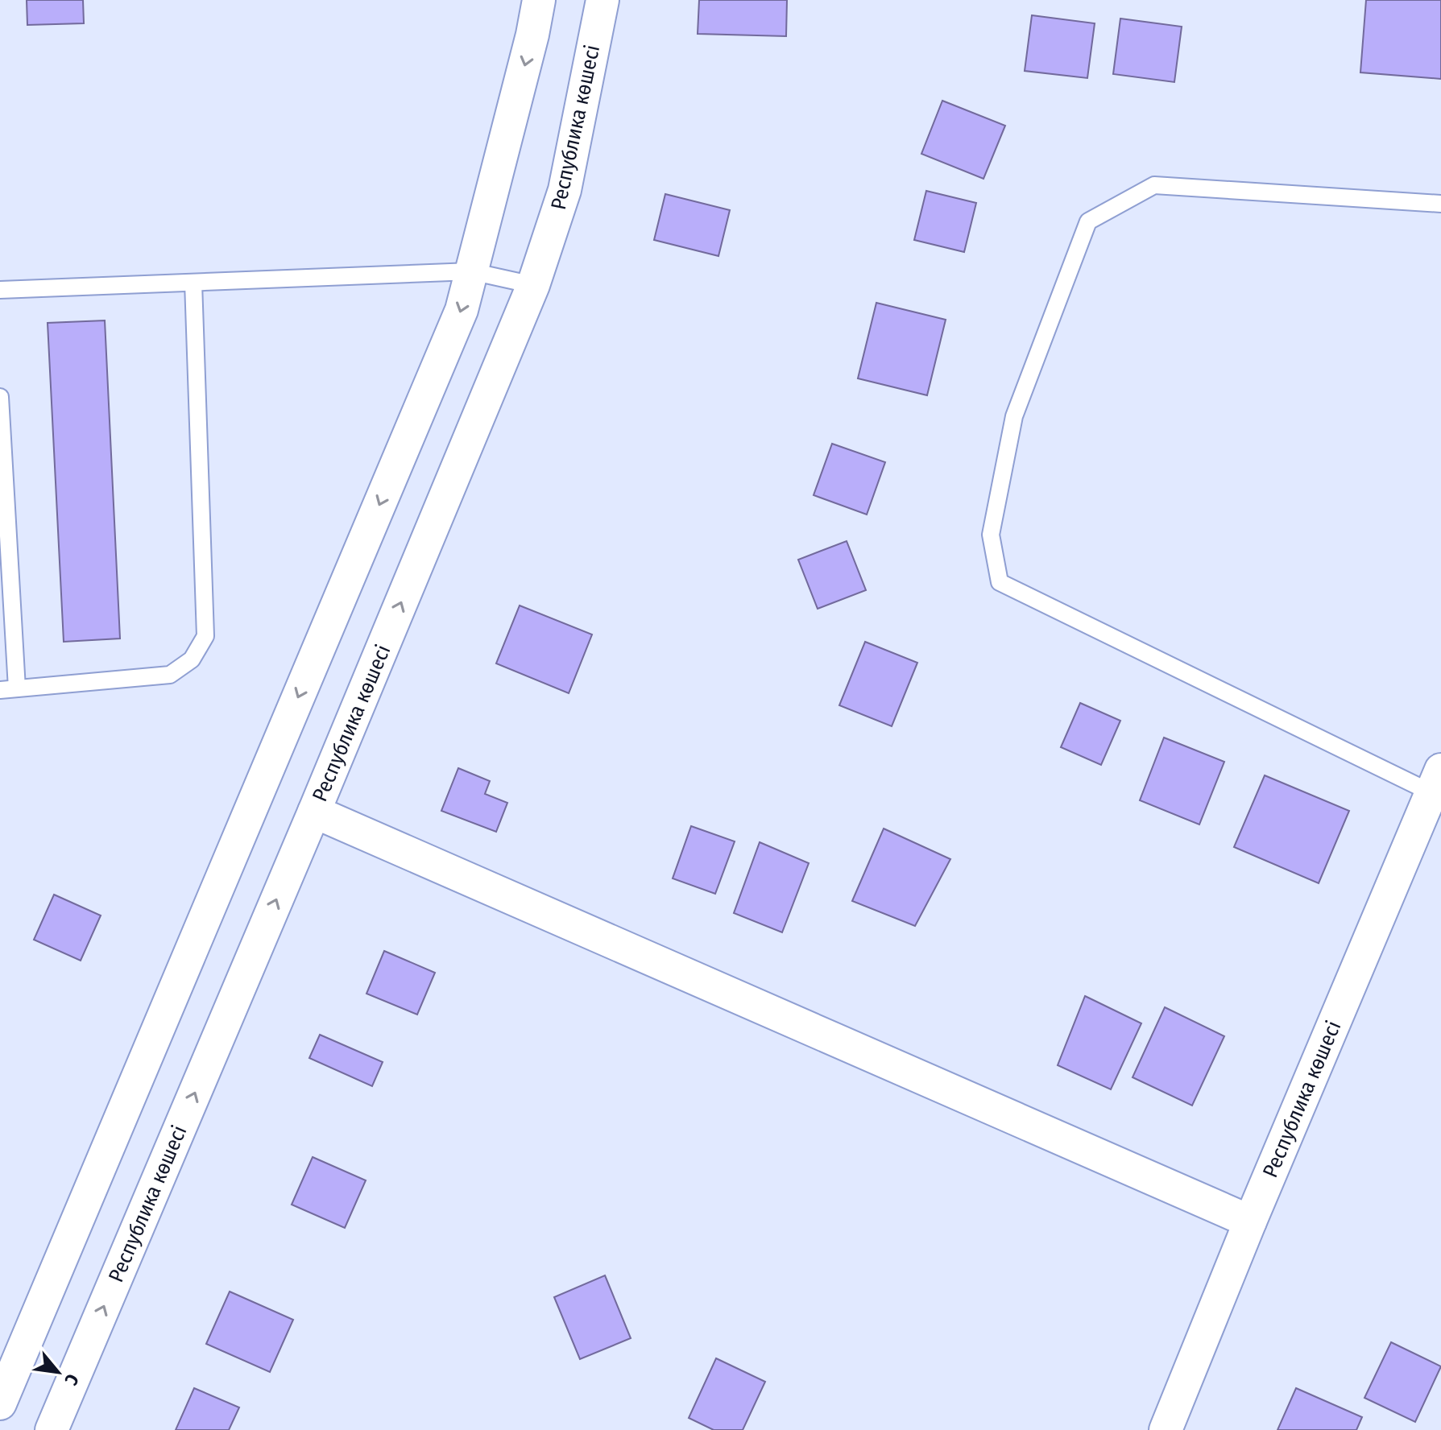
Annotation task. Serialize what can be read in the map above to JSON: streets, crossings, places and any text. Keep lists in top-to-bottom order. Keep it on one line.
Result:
{"streets":{"street":["Республика көшесі"]},"north":"bottom right"}
